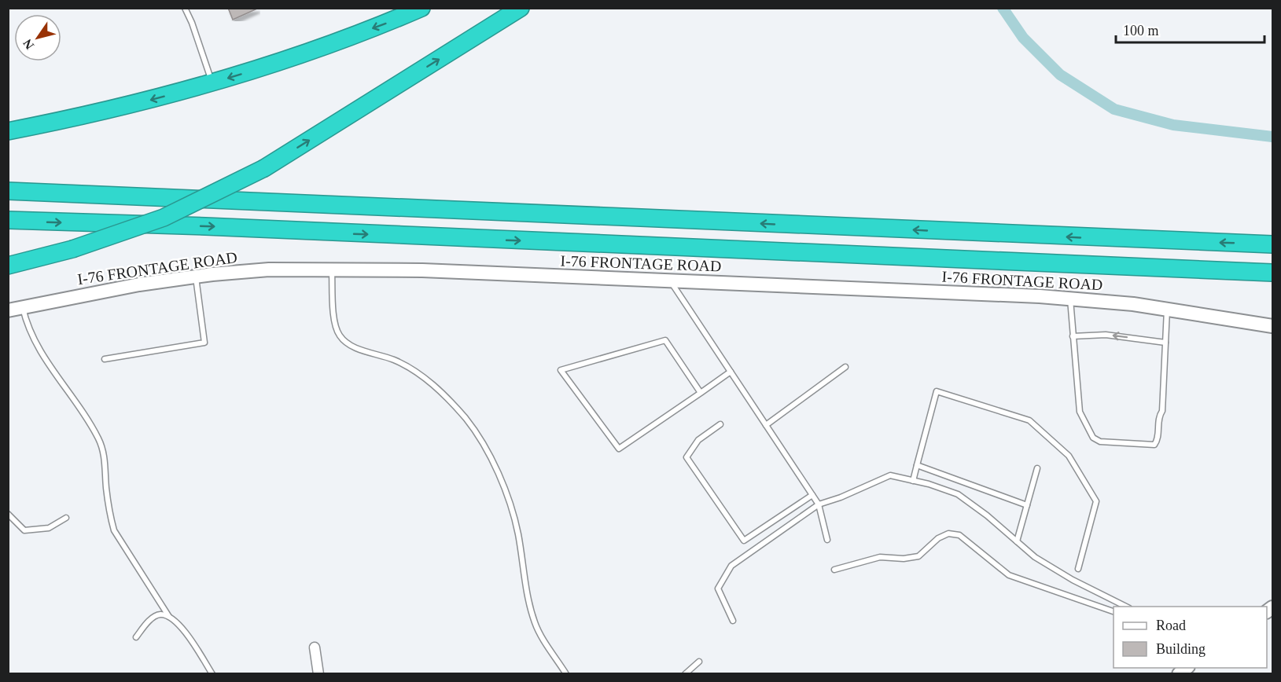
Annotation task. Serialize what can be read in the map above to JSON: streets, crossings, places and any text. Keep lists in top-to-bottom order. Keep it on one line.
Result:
{"streets":{"street":["I-76 FRONTAGE ROAD"]},"legend":["Road","Building"],"scale_bar":"100 m","north":"bottom left"}
